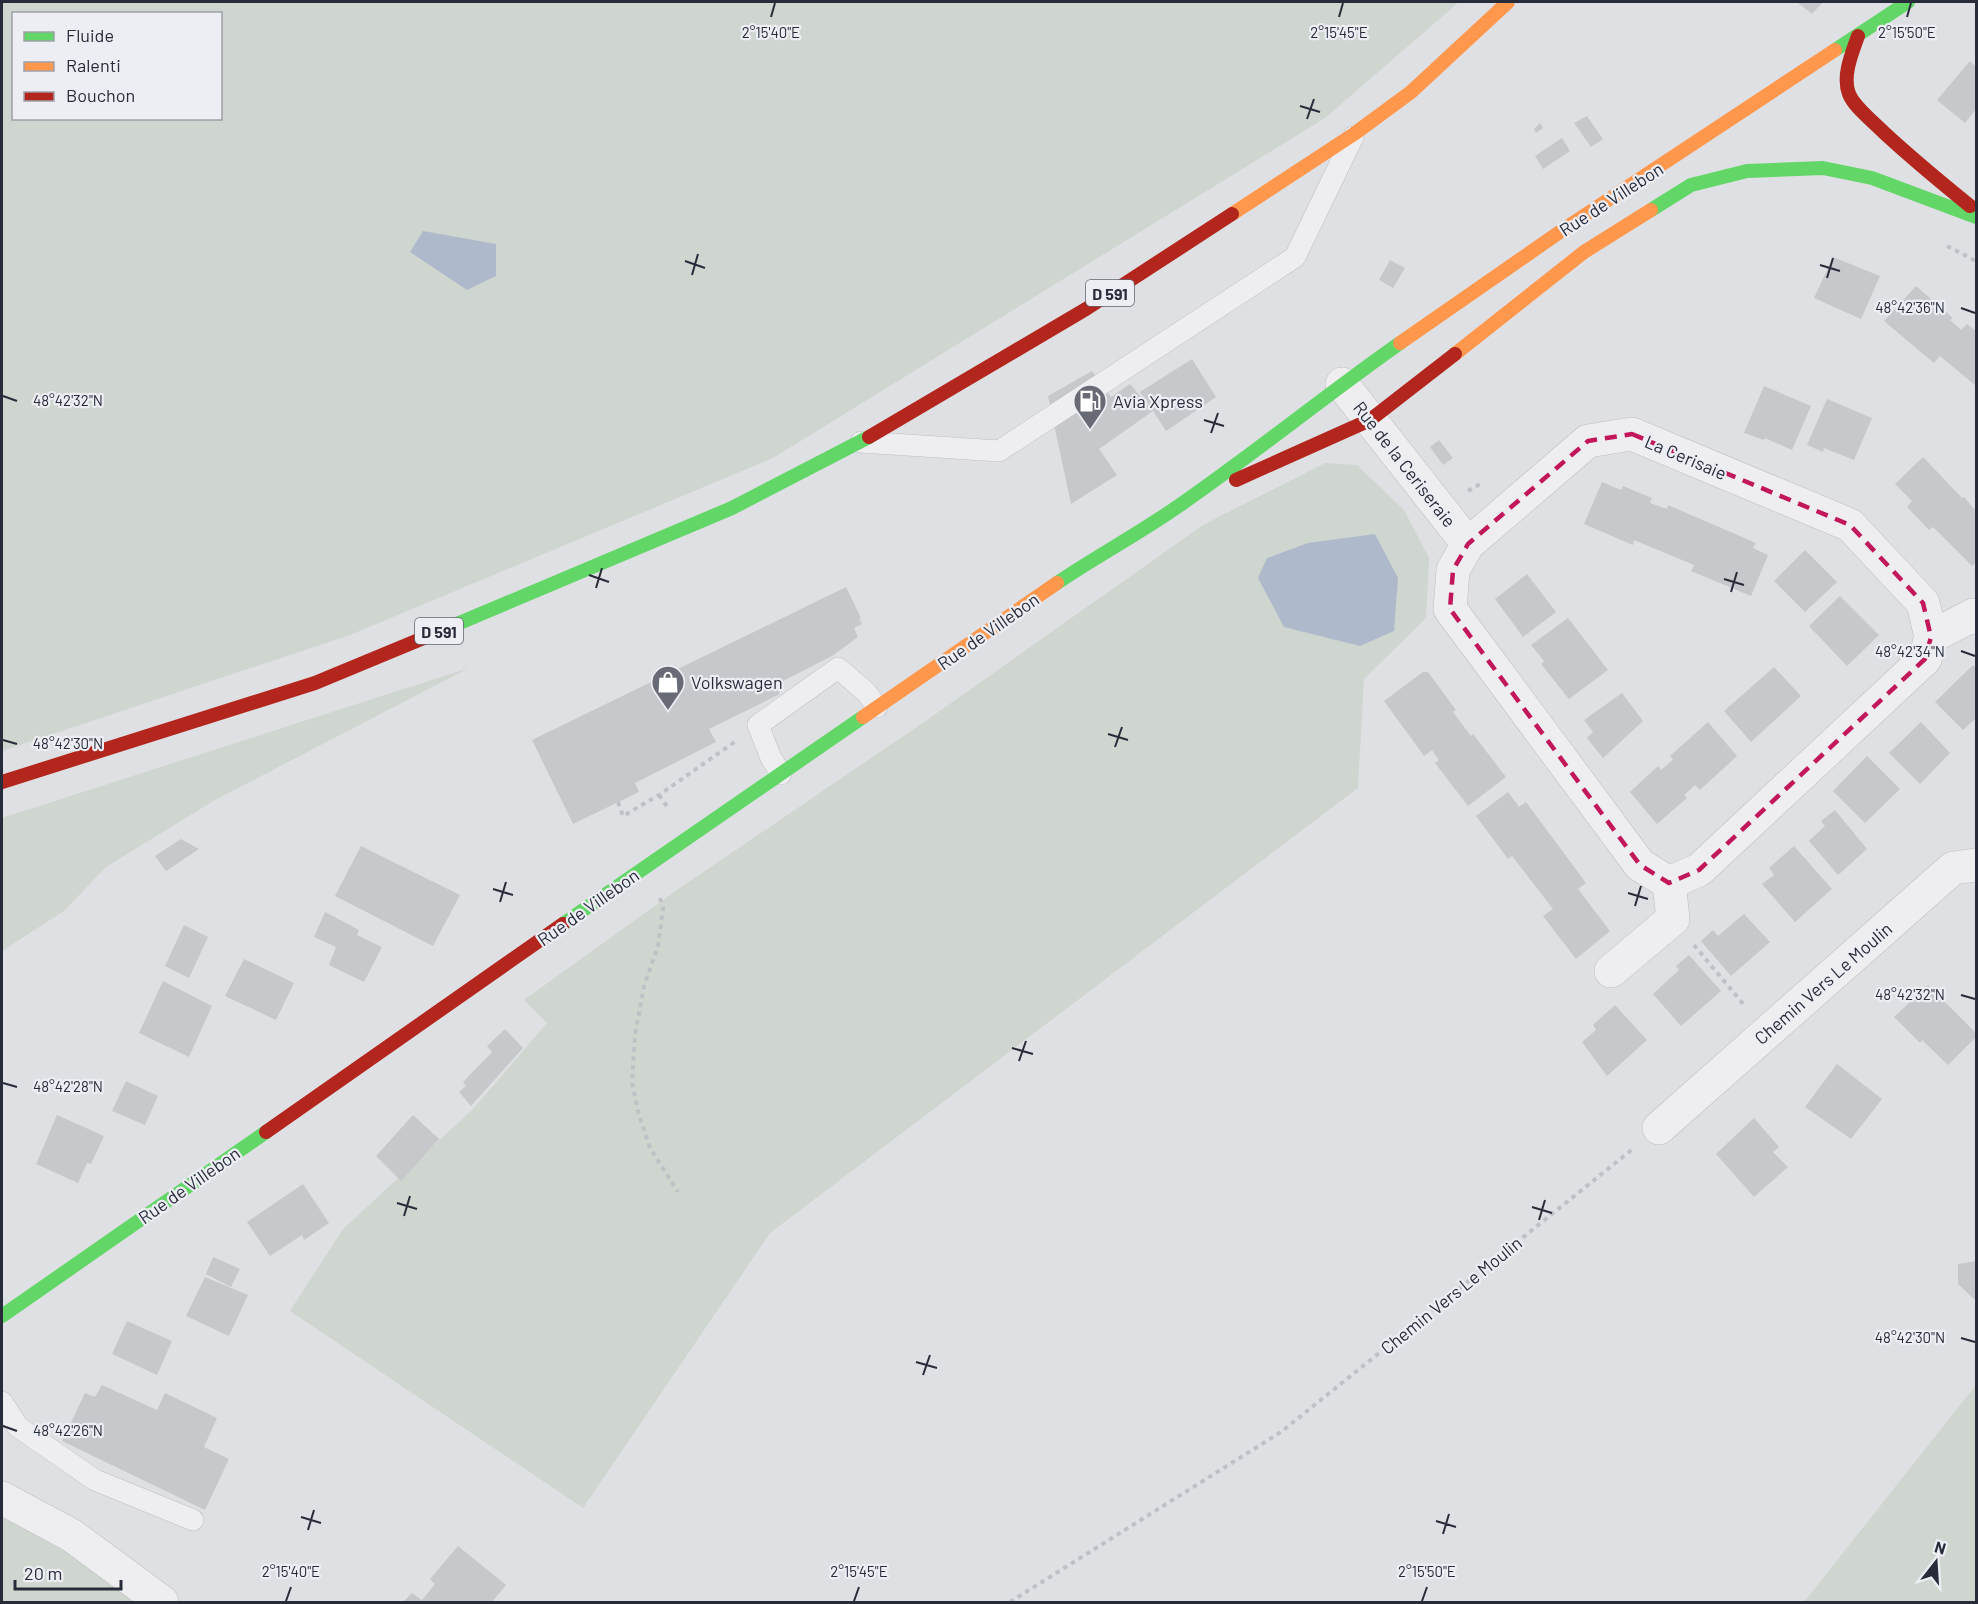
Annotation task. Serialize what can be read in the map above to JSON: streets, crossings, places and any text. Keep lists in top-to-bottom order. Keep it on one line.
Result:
{"streets":{"main road":["Rue de Villebon","D 591"],"street":["La Cerisaie","Rue de la Ceriseraie","Chemin Vers Le Moulin"]},"crossings":[["Rue de Villebon","Rue de la Ceriseraie"],["La Cerisaie","Rue de la Ceriseraie"]],"places":{"fuel station":["Avia Xpress"],"shop":["Volkswagen"]},"legend":["Fluide","Ralenti","Bouchon"],"scale_bar":"20 m","north":"top","coordinates":["2°15'40\"E","2°15'45\"E","2°15'50\"E","48°42'36\"N","48°42'32\"N","48°42'34\"N","48°42'30\"N","48°42'28\"N","48°42'26\"N"]}
